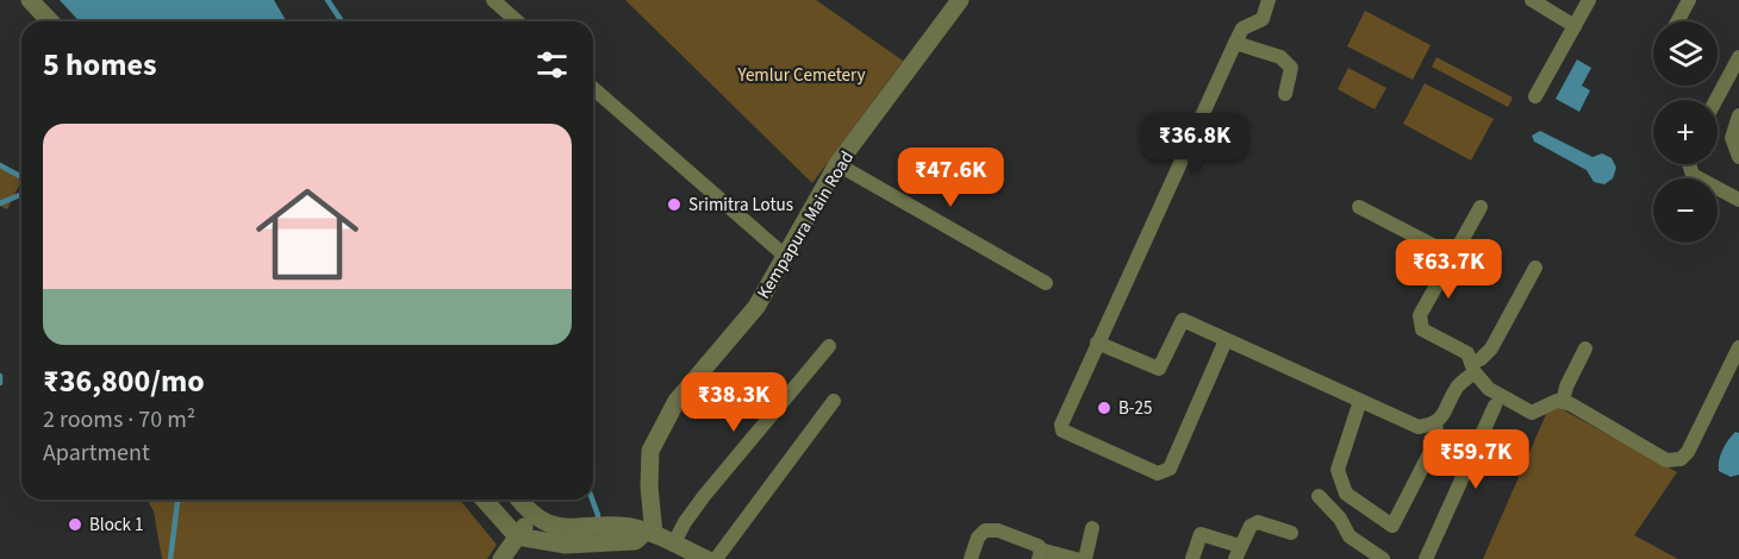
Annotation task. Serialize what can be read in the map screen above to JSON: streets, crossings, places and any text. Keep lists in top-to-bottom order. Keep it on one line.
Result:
{"streets":{"street":["Kempapura Main Road"]},"parks":["Yemlur Cemetery"],"places":["Srimitra Lotus","B-25","Block 1"],"page":{"map_buttons":["+","−"],"heading":"5 homes","list":[{"name":"₹36,800/mo","note":"2 rooms · 70 m² · Apartment"}],"price":["₹36.8K","₹47.6K","₹63.7K","₹38.3K","₹59.7K"]}}
